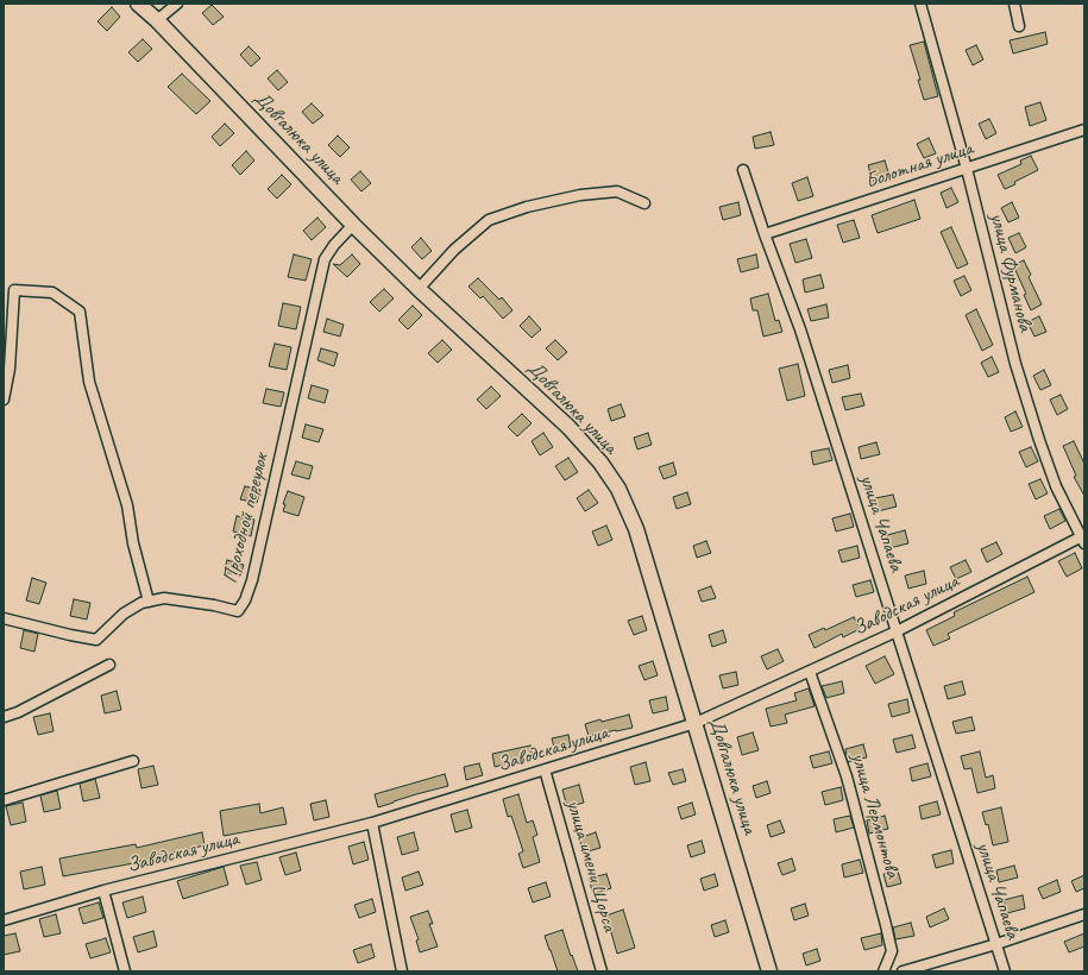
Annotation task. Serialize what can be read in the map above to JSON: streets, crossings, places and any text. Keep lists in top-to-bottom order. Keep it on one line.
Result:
{"streets":{"street":["Довгалюка улица","Болотная улица","улица Фурманова","Проходной переулок","улица Чапаева","Заводская улица","улица Лермонтова","улица имени Щорса"]},"crossings":[["Довгалюка улица","Проходной переулок"],["Довгалюка улица","Заводская улица"],["Болотная улица","улица Фурманова"],["Болотная улица","улица Чапаева"],["улица Фурманова","Заводская улица"],["улица Чапаева","Заводская улица"],["Заводская улица","улица Лермонтова"],["Заводская улица","улица имени Щорса"]]}
